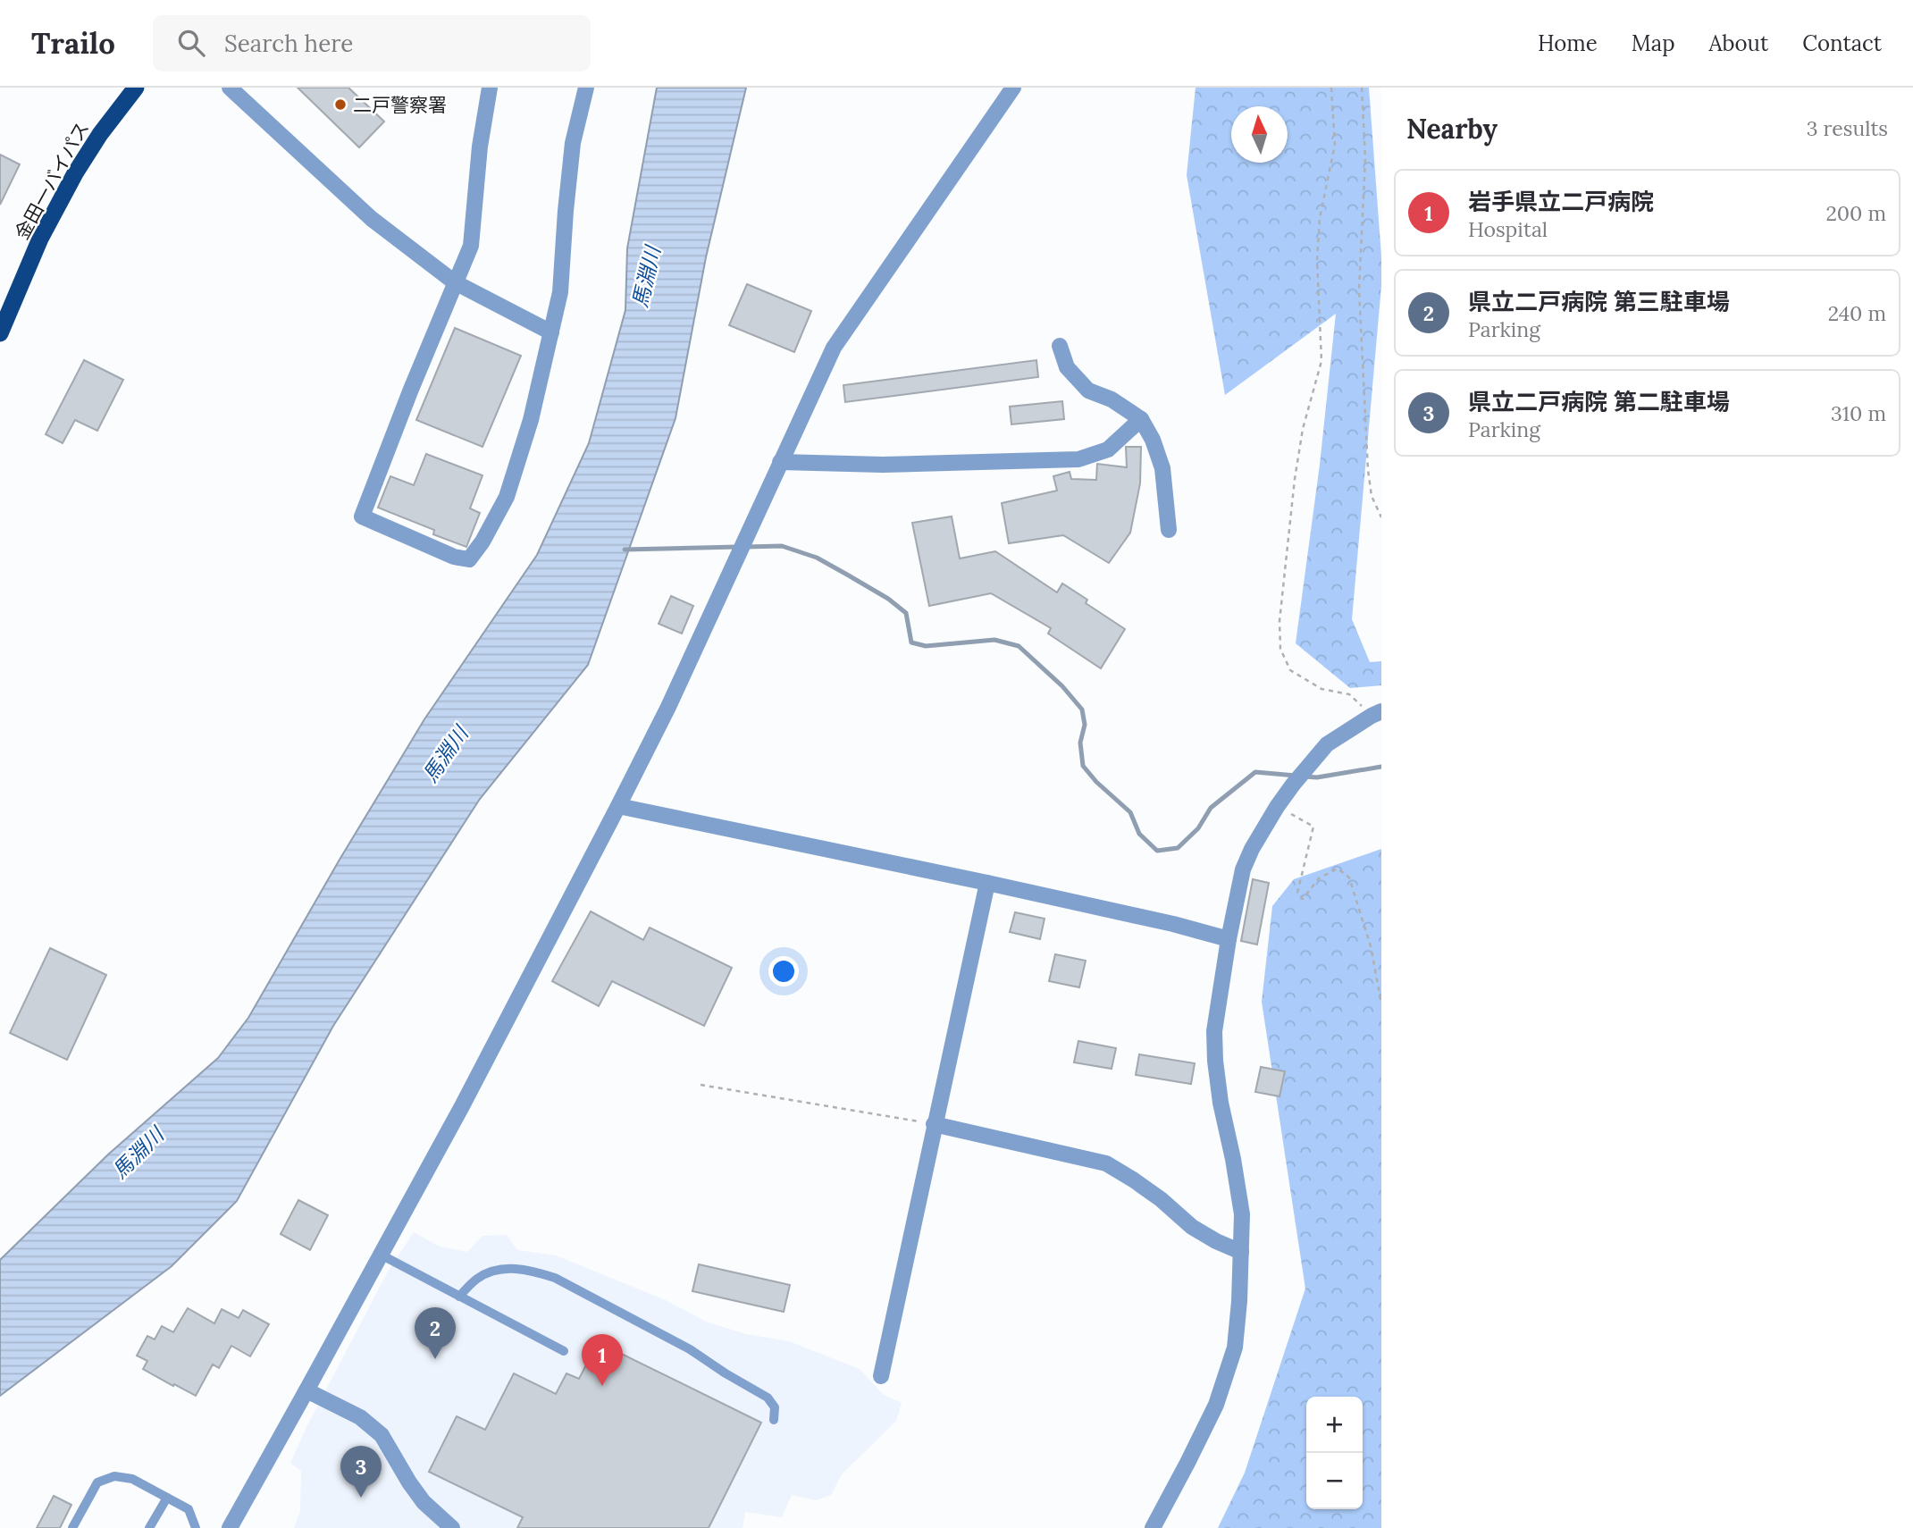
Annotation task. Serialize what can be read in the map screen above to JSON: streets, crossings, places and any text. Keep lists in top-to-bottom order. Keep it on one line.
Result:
{"streets":{"highway":["金田一バイパス"]},"water":["馬淵川"],"places":["二戸警察署"],"north":"top","page":{"header":"Trailo","search":"Search here","nav":["Home","Map","About","Contact"],"heading":["Nearby","3 results"],"list":[{"mark":"1","name":"岩手県立二戸病院","note":"Hospital","value":"200 m"},{"mark":"2","name":"県立二戸病院 第三駐車場","note":"Parking","value":"240 m"},{"mark":"3","name":"県立二戸病院 第二駐車場","note":"Parking","value":"310 m"}],"pins":["2","1","3"],"map_buttons":["+","−"]}}
